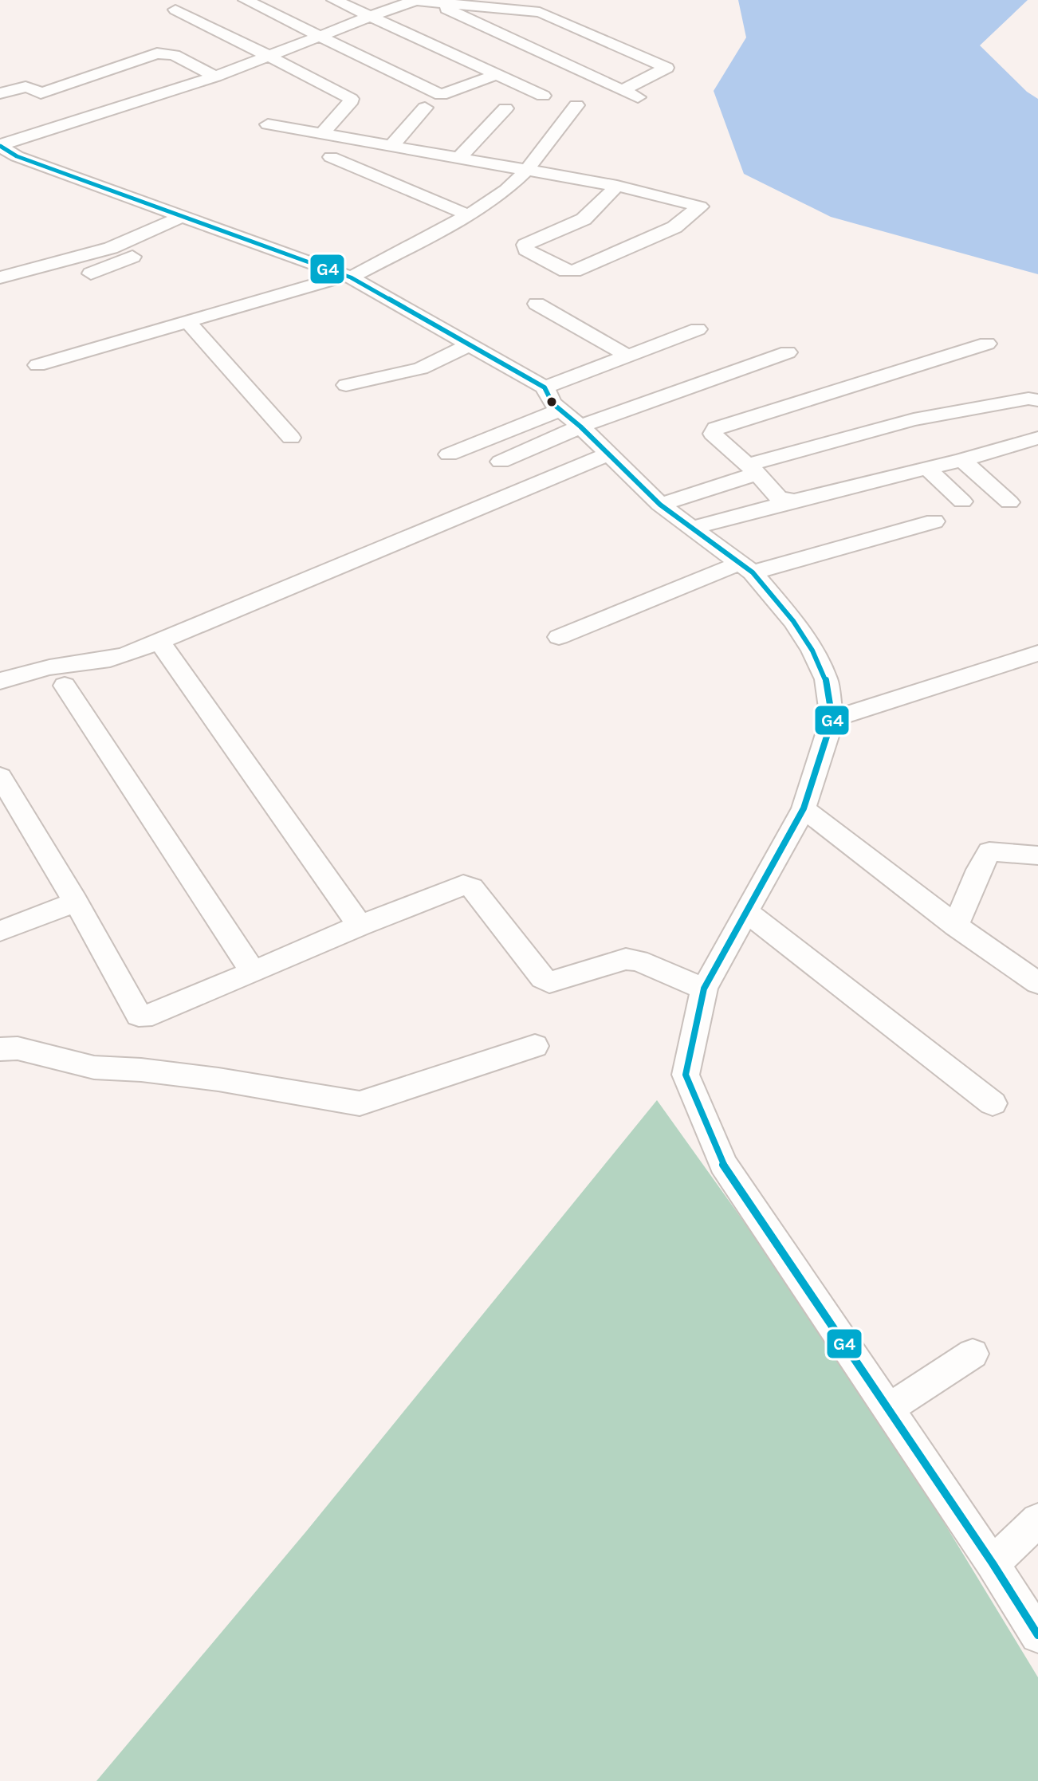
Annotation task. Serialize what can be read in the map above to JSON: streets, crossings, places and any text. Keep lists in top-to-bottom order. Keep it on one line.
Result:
{"lines":["transit line G4"]}
